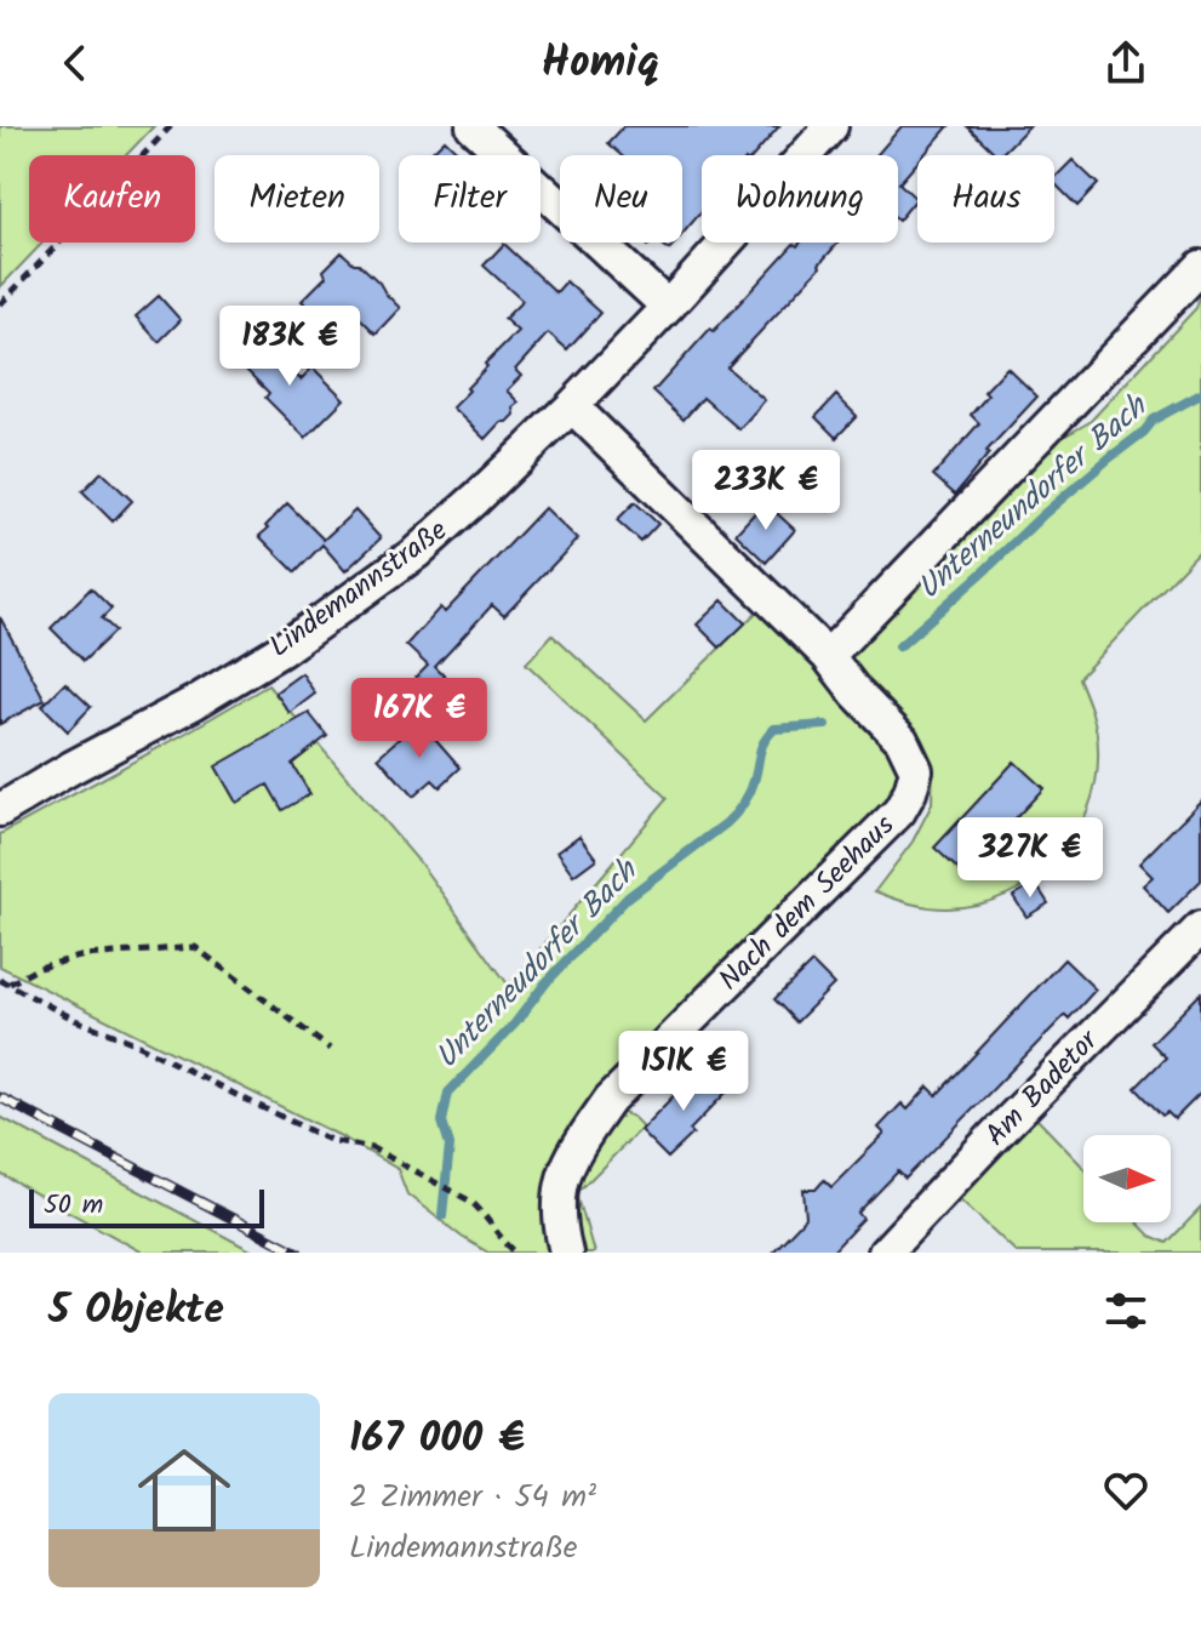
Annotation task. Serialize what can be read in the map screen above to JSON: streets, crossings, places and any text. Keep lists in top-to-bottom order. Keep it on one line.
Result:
{"streets":{"street":["Lindemannstraße","Nach dem Seehaus","Am Badetor"]},"crossings":[["Lindemannstraße","Nach dem Seehaus"]],"water":["Unterneundorfer Bach","Unterneudorfer Bach"],"scale_bar":"50 m","north":"right","page":{"header":"Homiq","chip":["Kaufen","Mieten","Filter","Neu","Wohnung","Haus"],"price":["183K €","233K €","167K €","327K €","151K €"],"scale":"50 m","heading":"5 Objekte","list":[{"name":"167 000 €","note":"2 Zimmer · 54 m² · Lindemannstraße"}]}}
